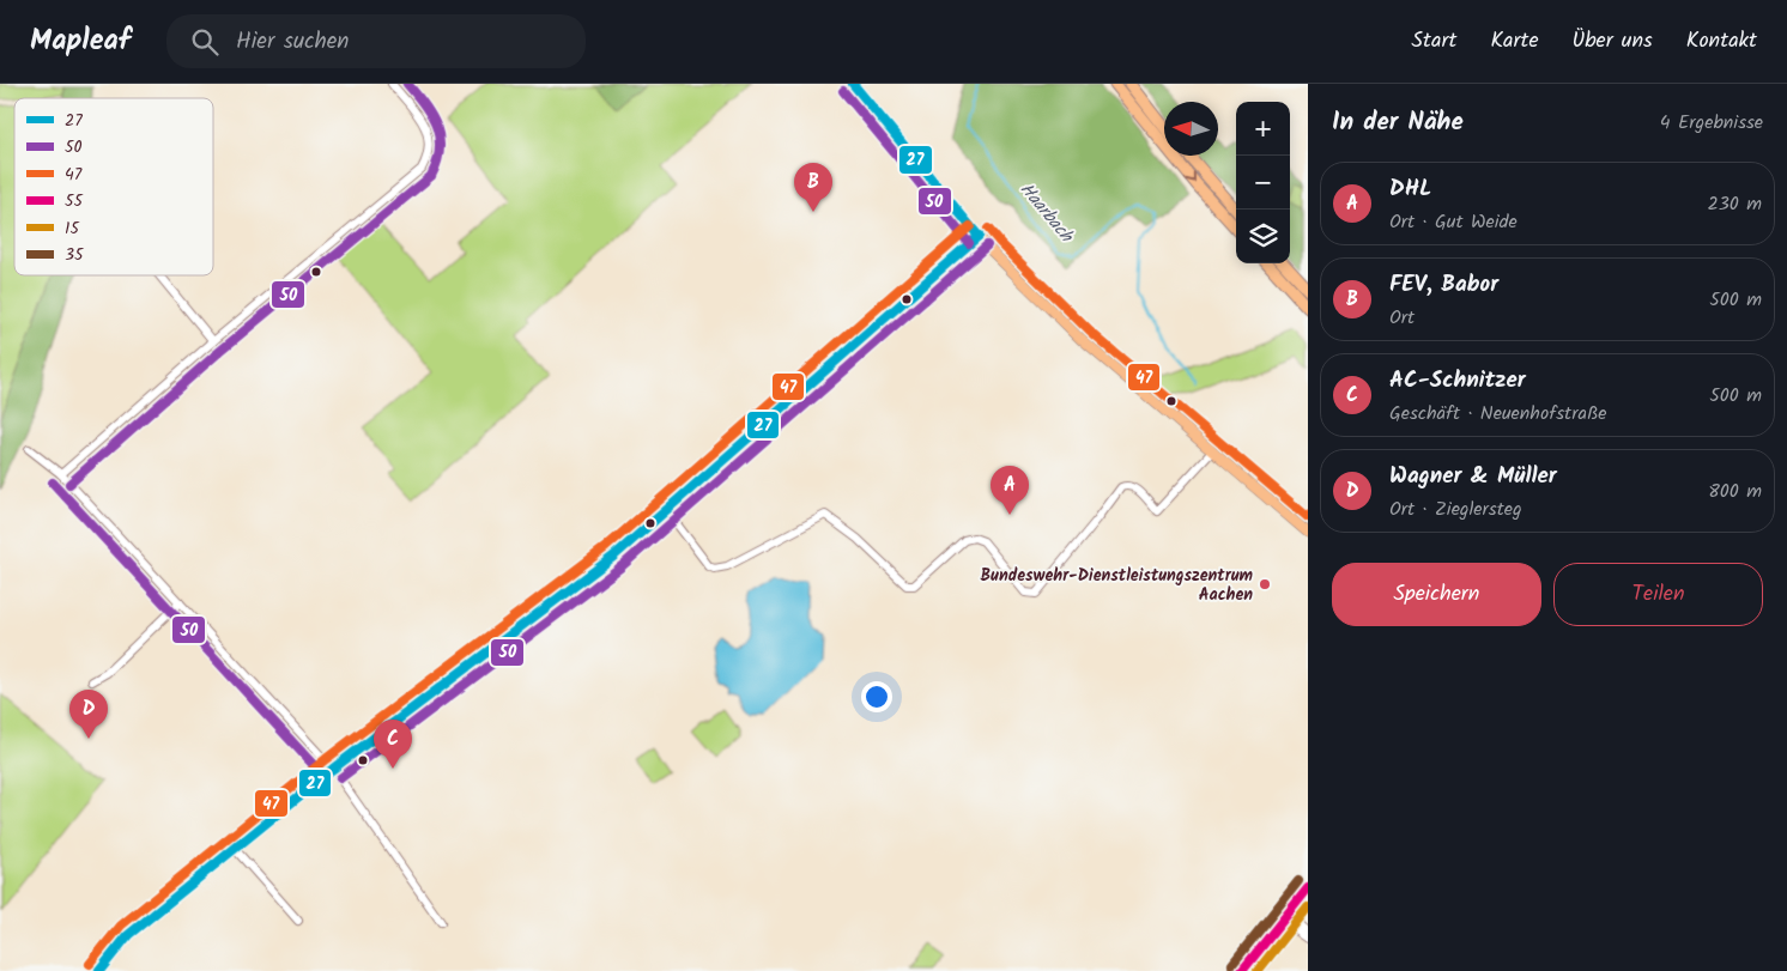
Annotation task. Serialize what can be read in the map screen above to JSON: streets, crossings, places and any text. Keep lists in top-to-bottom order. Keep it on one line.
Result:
{"water":["Haarbach"],"places":["Bundeswehr-Dienstleistungszentrum Aachen"],"lines":["transit line 27","transit line 50","transit line 47","transit line 35","transit line 55","transit line 15"],"legend":["27","50","47","55","15","35"],"north":"left","page":{"header":"Mapleaf","search":"Hier suchen","nav":["Start","Karte","Über uns","Kontakt"],"heading":["In der Nähe","4 Ergebnisse"],"map_buttons":["+","−"],"list":[{"mark":"A","name":"DHL","note":"Ort · Gut Weide","value":"230 m"},{"mark":"B","name":"FEV, Babor","note":"Ort","value":"500 m"},{"mark":"C","name":"AC-Schnitzer","note":"Geschäft · Neuenhofstraße","value":"500 m"},{"mark":"D","name":"Wagner & Müller","note":"Ort · Zieglersteg","value":"800 m"}],"pins":["B","A","D","C"],"buttons":["Speichern","Teilen"]}}
